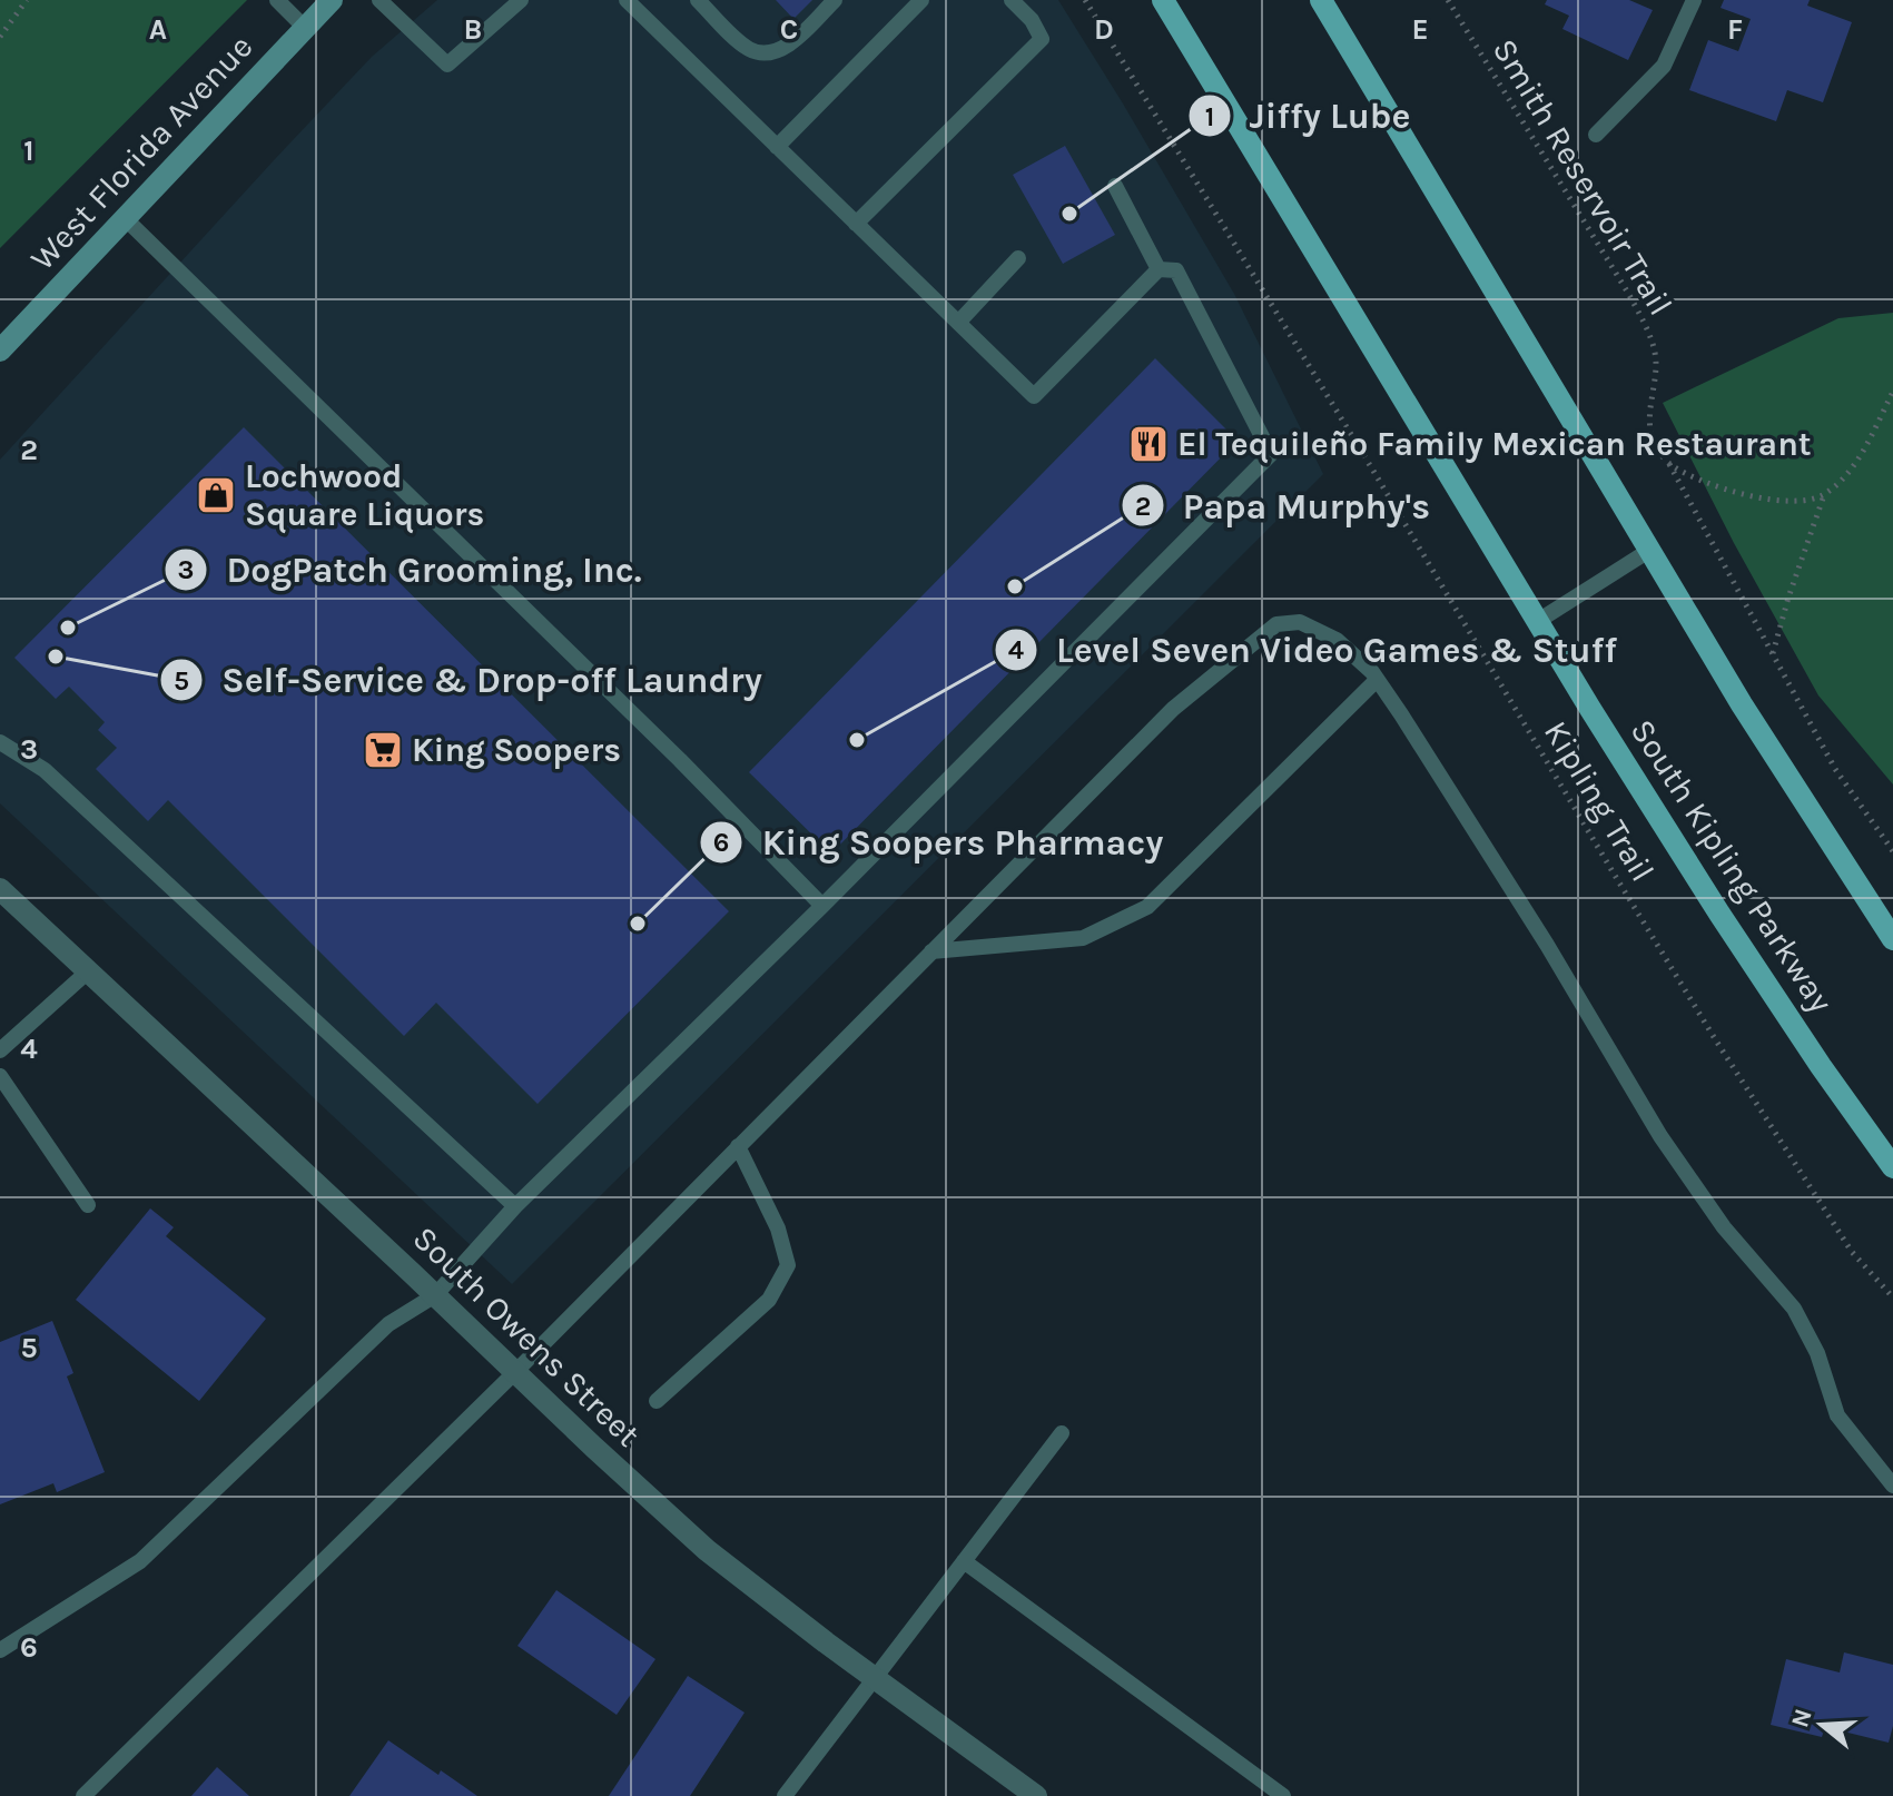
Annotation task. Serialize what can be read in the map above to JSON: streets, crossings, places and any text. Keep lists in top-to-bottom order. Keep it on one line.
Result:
{"streets":{"main road":["South Kipling Parkway"],"street":["West Florida Avenue","South Owens Street"],"path":["Smith Reservoir Trail","Kipling Trail"]},"places":{"other":["Jiffy Lube","Papa Murphy's","DogPatch Grooming, Inc.","Self-Service & Drop-off Laundry","Level Seven Video Games & Stuff","King Soopers Pharmacy"],"restaurant":["El Tequileño Family Mexican Restaurant"],"shop":["Lochwood Square Liquors"],"supermarket":["King Soopers"]},"north":"left","grid":{"columns":["A","B","C","D","E","F"],"rows":["1","2","3","4","5","6"]}}
